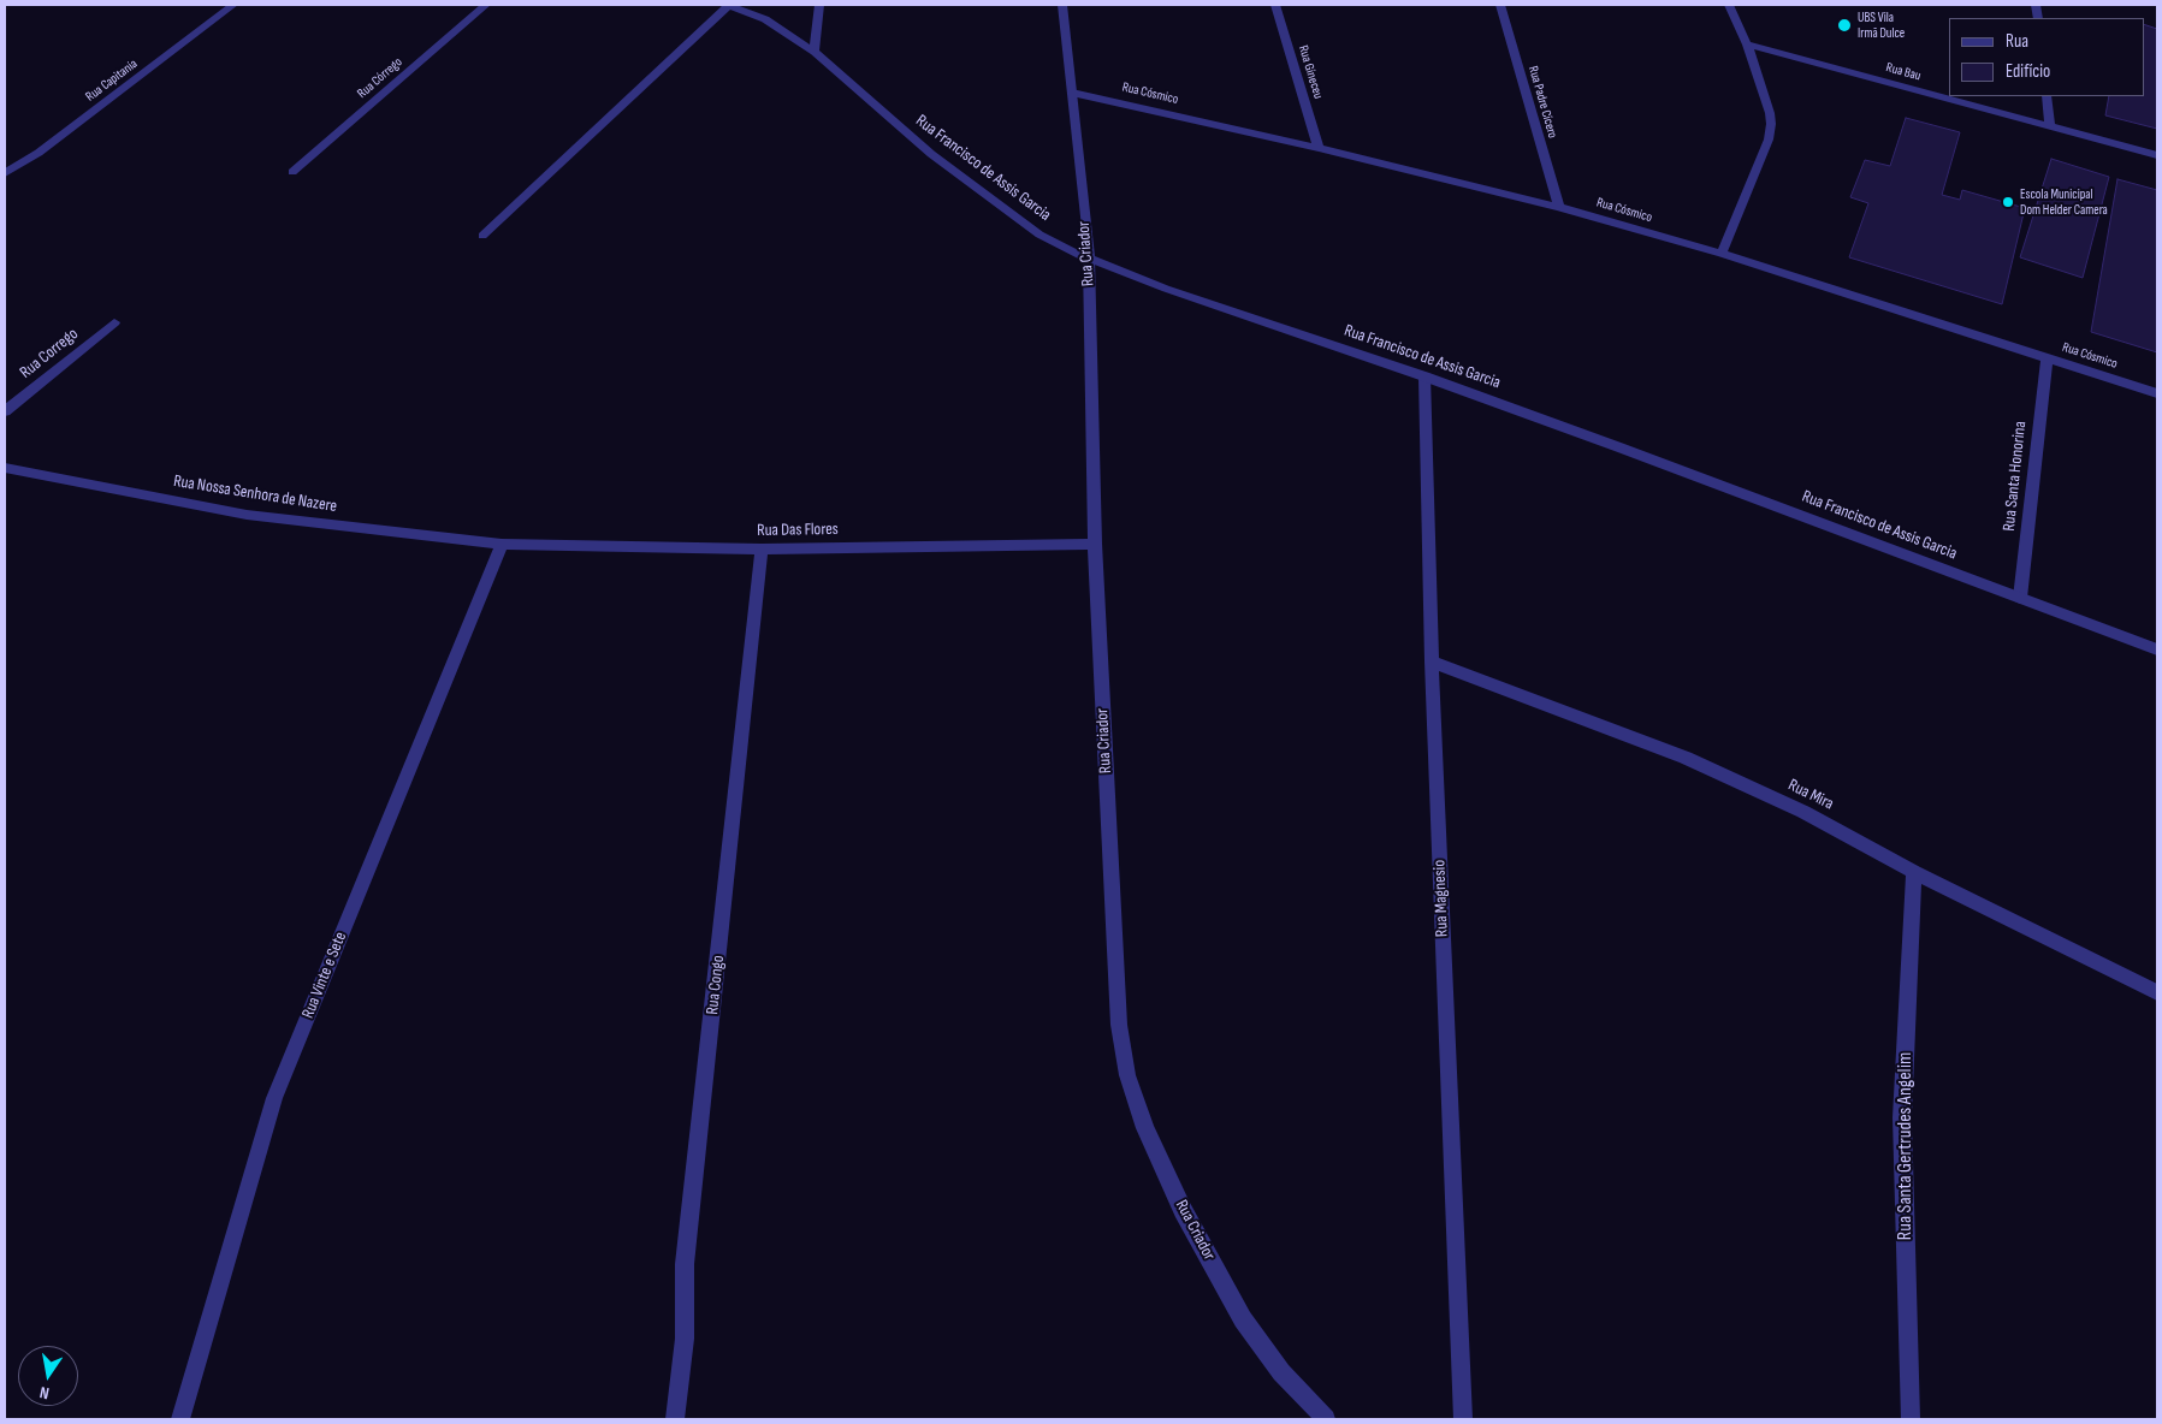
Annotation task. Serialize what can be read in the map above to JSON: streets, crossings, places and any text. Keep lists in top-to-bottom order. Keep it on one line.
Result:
{"streets":{"street":["Rua Gineceu","Rua Bau","Rua Córrego","Rua Capitania","Rua Cósmico","Rua Padre Cícero","Rua Francisco de Assis Garcia","Rua Criador","Rua Corrego","Rua Santa Honorina","Rua Nossa Senhora de Nazere","Rua Das Flores","Rua Mira","Rua Magnesio","Rua Vinte e Sete","Rua Congo","Rua Santa Gertrudes Angelim"]},"crossings":[["Rua Gineceu","Rua Cósmico"],["Rua Cósmico","Rua Padre Cícero"],["Rua Cósmico","Rua Criador"],["Rua Cósmico","Rua Santa Honorina"],["Rua Francisco de Assis Garcia","Rua Criador"],["Rua Francisco de Assis Garcia","Rua Santa Honorina"],["Rua Francisco de Assis Garcia","Rua Magnesio"],["Rua Criador","Rua Das Flores"],["Rua Nossa Senhora de Nazere","Rua Das Flores"],["Rua Nossa Senhora de Nazere","Rua Vinte e Sete"],["Rua Das Flores","Rua Vinte e Sete"],["Rua Das Flores","Rua Congo"],["Rua Mira","Rua Magnesio"],["Rua Mira","Rua Santa Gertrudes Angelim"]],"places":["UBS Vila Irmã Dulce","Escola Municipal Dom Helder Camera"],"legend":["Rua","Edifício"],"north":"bottom"}
